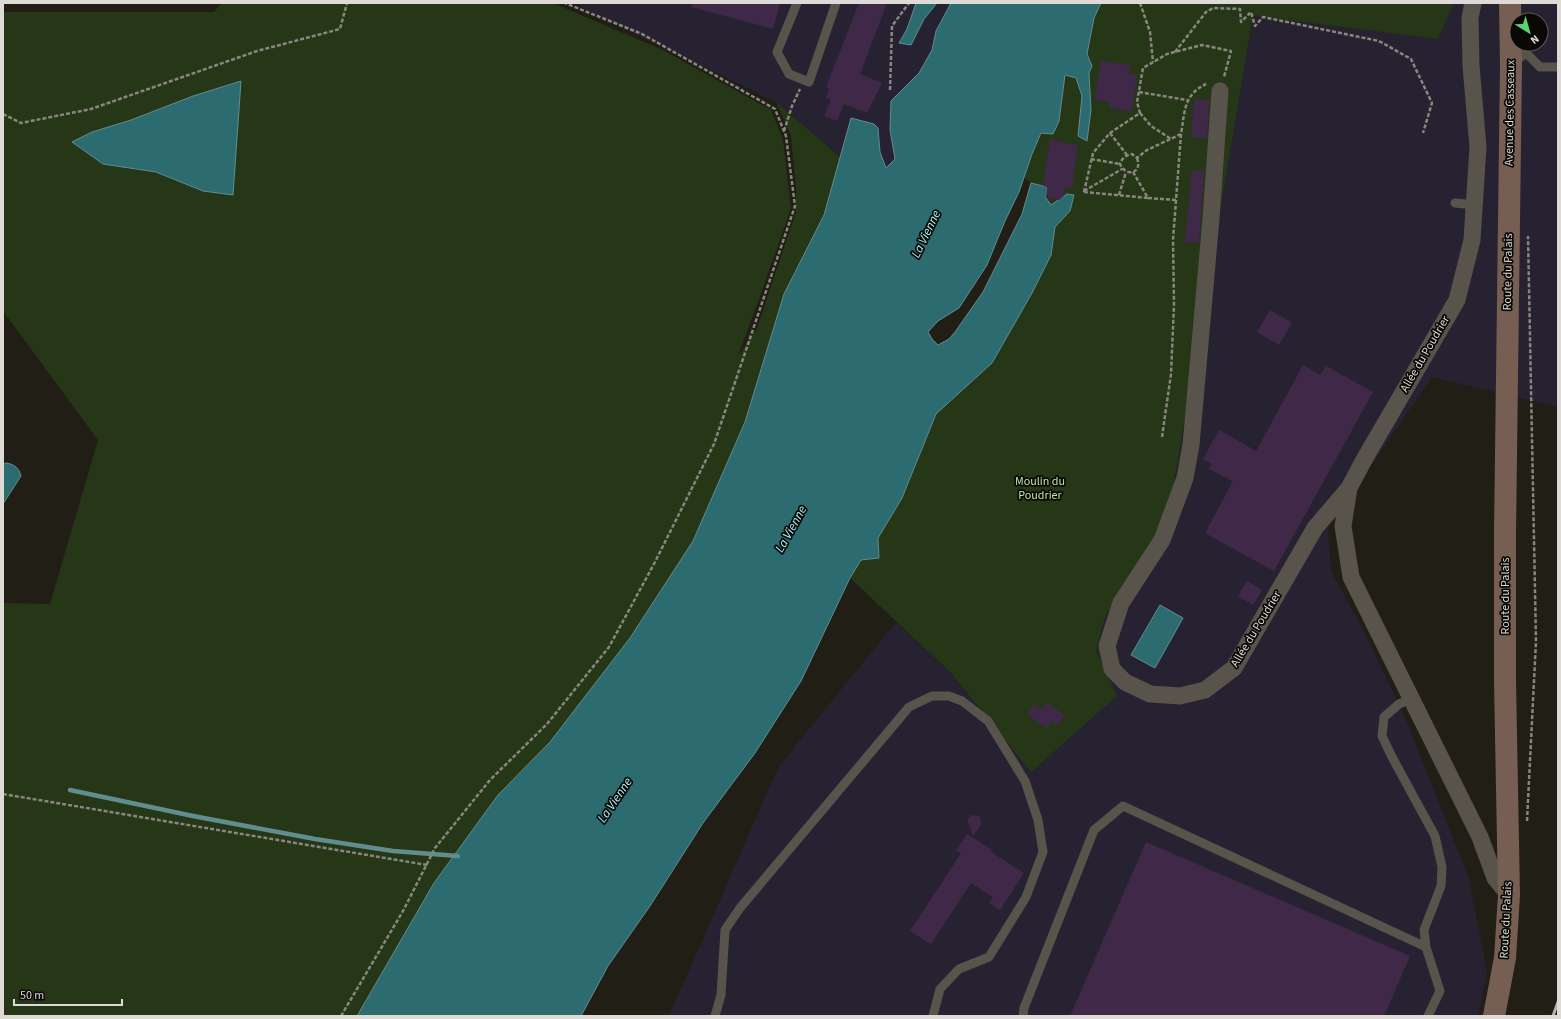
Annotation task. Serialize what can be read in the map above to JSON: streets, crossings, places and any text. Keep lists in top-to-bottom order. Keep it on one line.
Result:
{"streets":{"main road":["Avenue des Casseaux","Route du Palais"],"street":["Allée du Poudrier"]},"crossings":[["Avenue des Casseaux","Route du Palais"]],"water":["La Vienne"],"parks":["Moulin du Poudrier"],"scale_bar":"50 m","north":"bottom right"}
